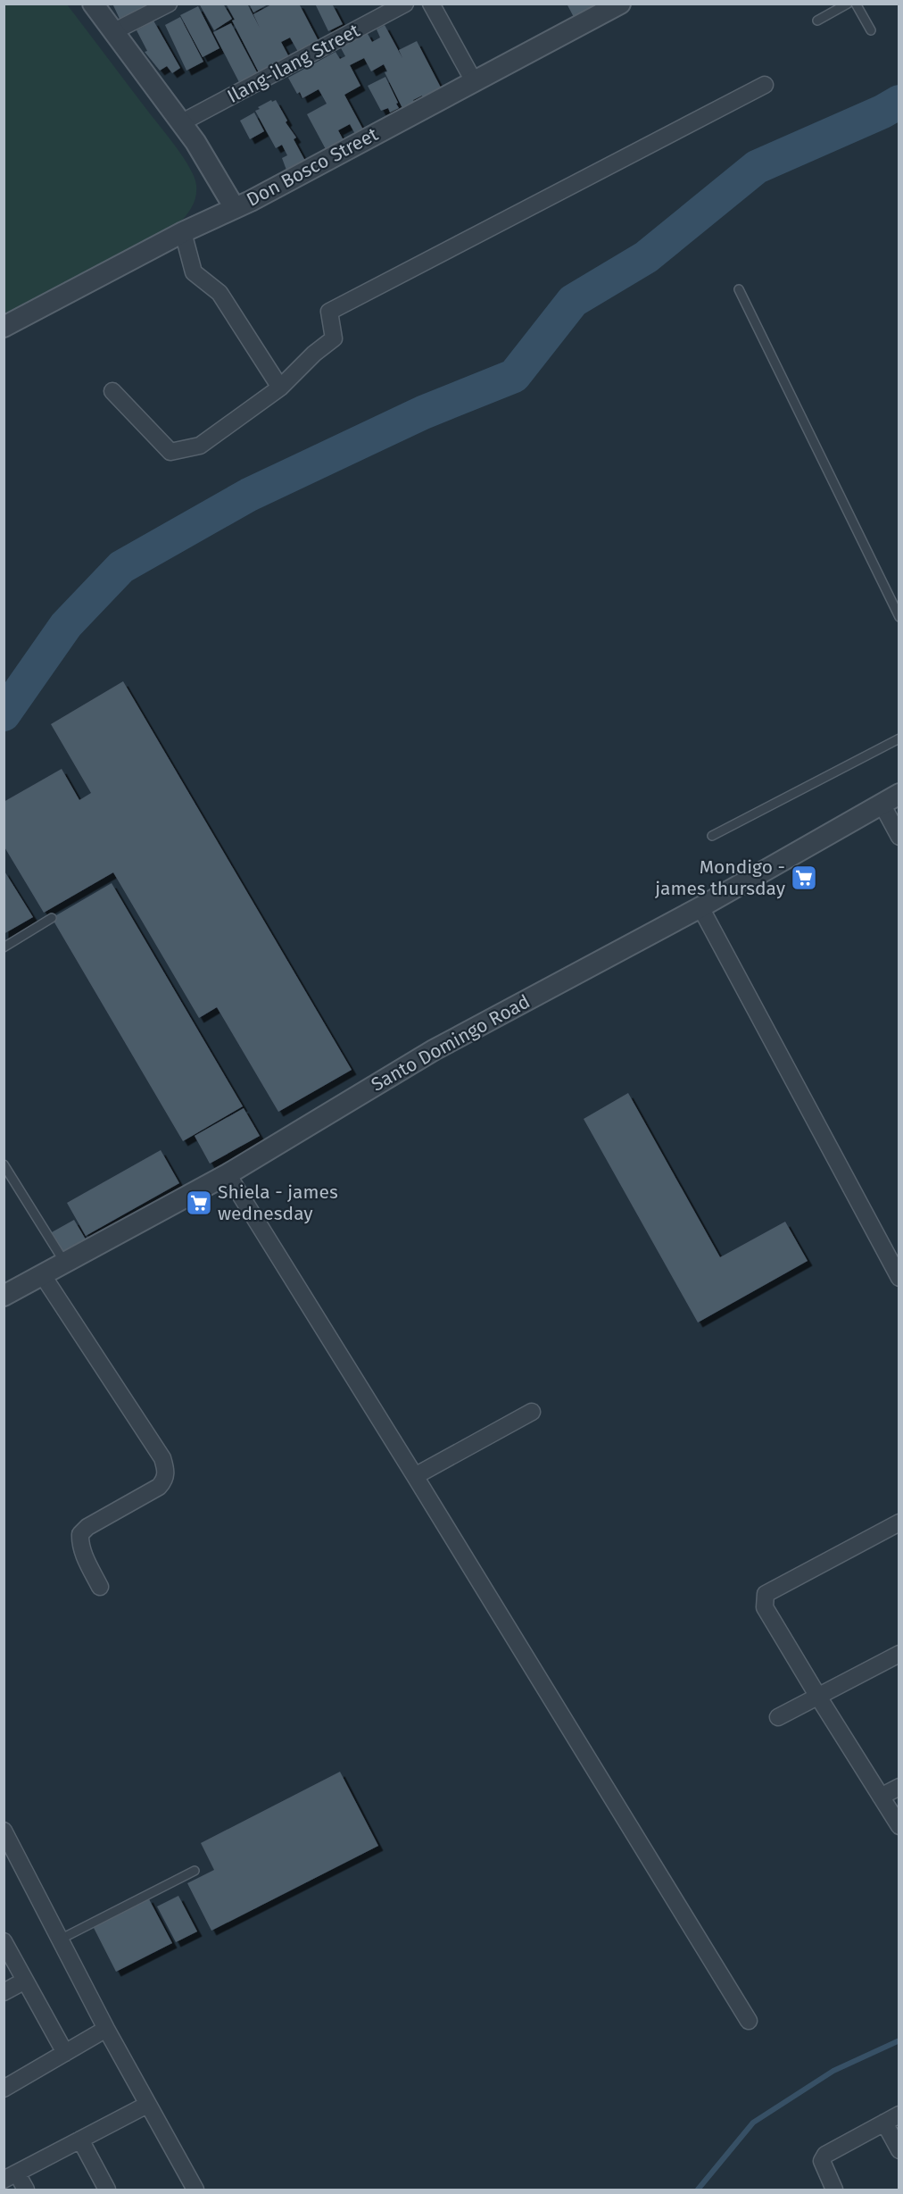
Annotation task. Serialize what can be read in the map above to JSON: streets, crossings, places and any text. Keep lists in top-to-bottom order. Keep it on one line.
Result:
{"streets":{"street":["Ilang-ilang Street","Don Bosco Street","Santo Domingo Road"]},"places":{"supermarket":["Mondigo - james thursday","Shiela - james wednesday"]}}
